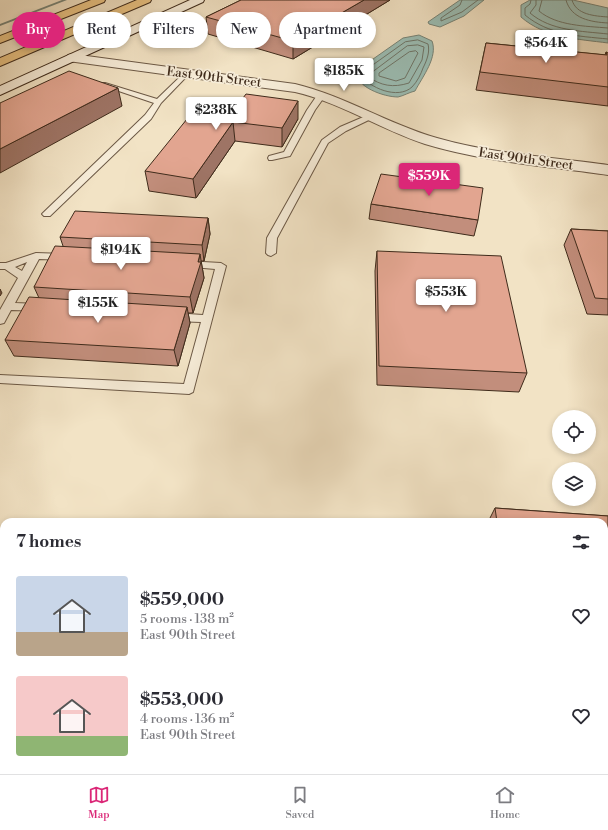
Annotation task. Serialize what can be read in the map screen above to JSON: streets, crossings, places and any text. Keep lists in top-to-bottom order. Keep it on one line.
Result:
{"streets":{"street":["East 90th Street"]},"page":{"chip":["Buy","Rent","Filters","New","Apartment"],"price":["$564K","$185K","$238K","$559K","$194K","$553K","$155K"],"heading":"7 homes","list":[{"name":"$559,000","note":"5 rooms · 138 m² · East 90th Street"},{"name":"$553,000","note":"4 rooms · 136 m² · East 90th Street"}],"tabs":["Map","Saved","Home"]}}
